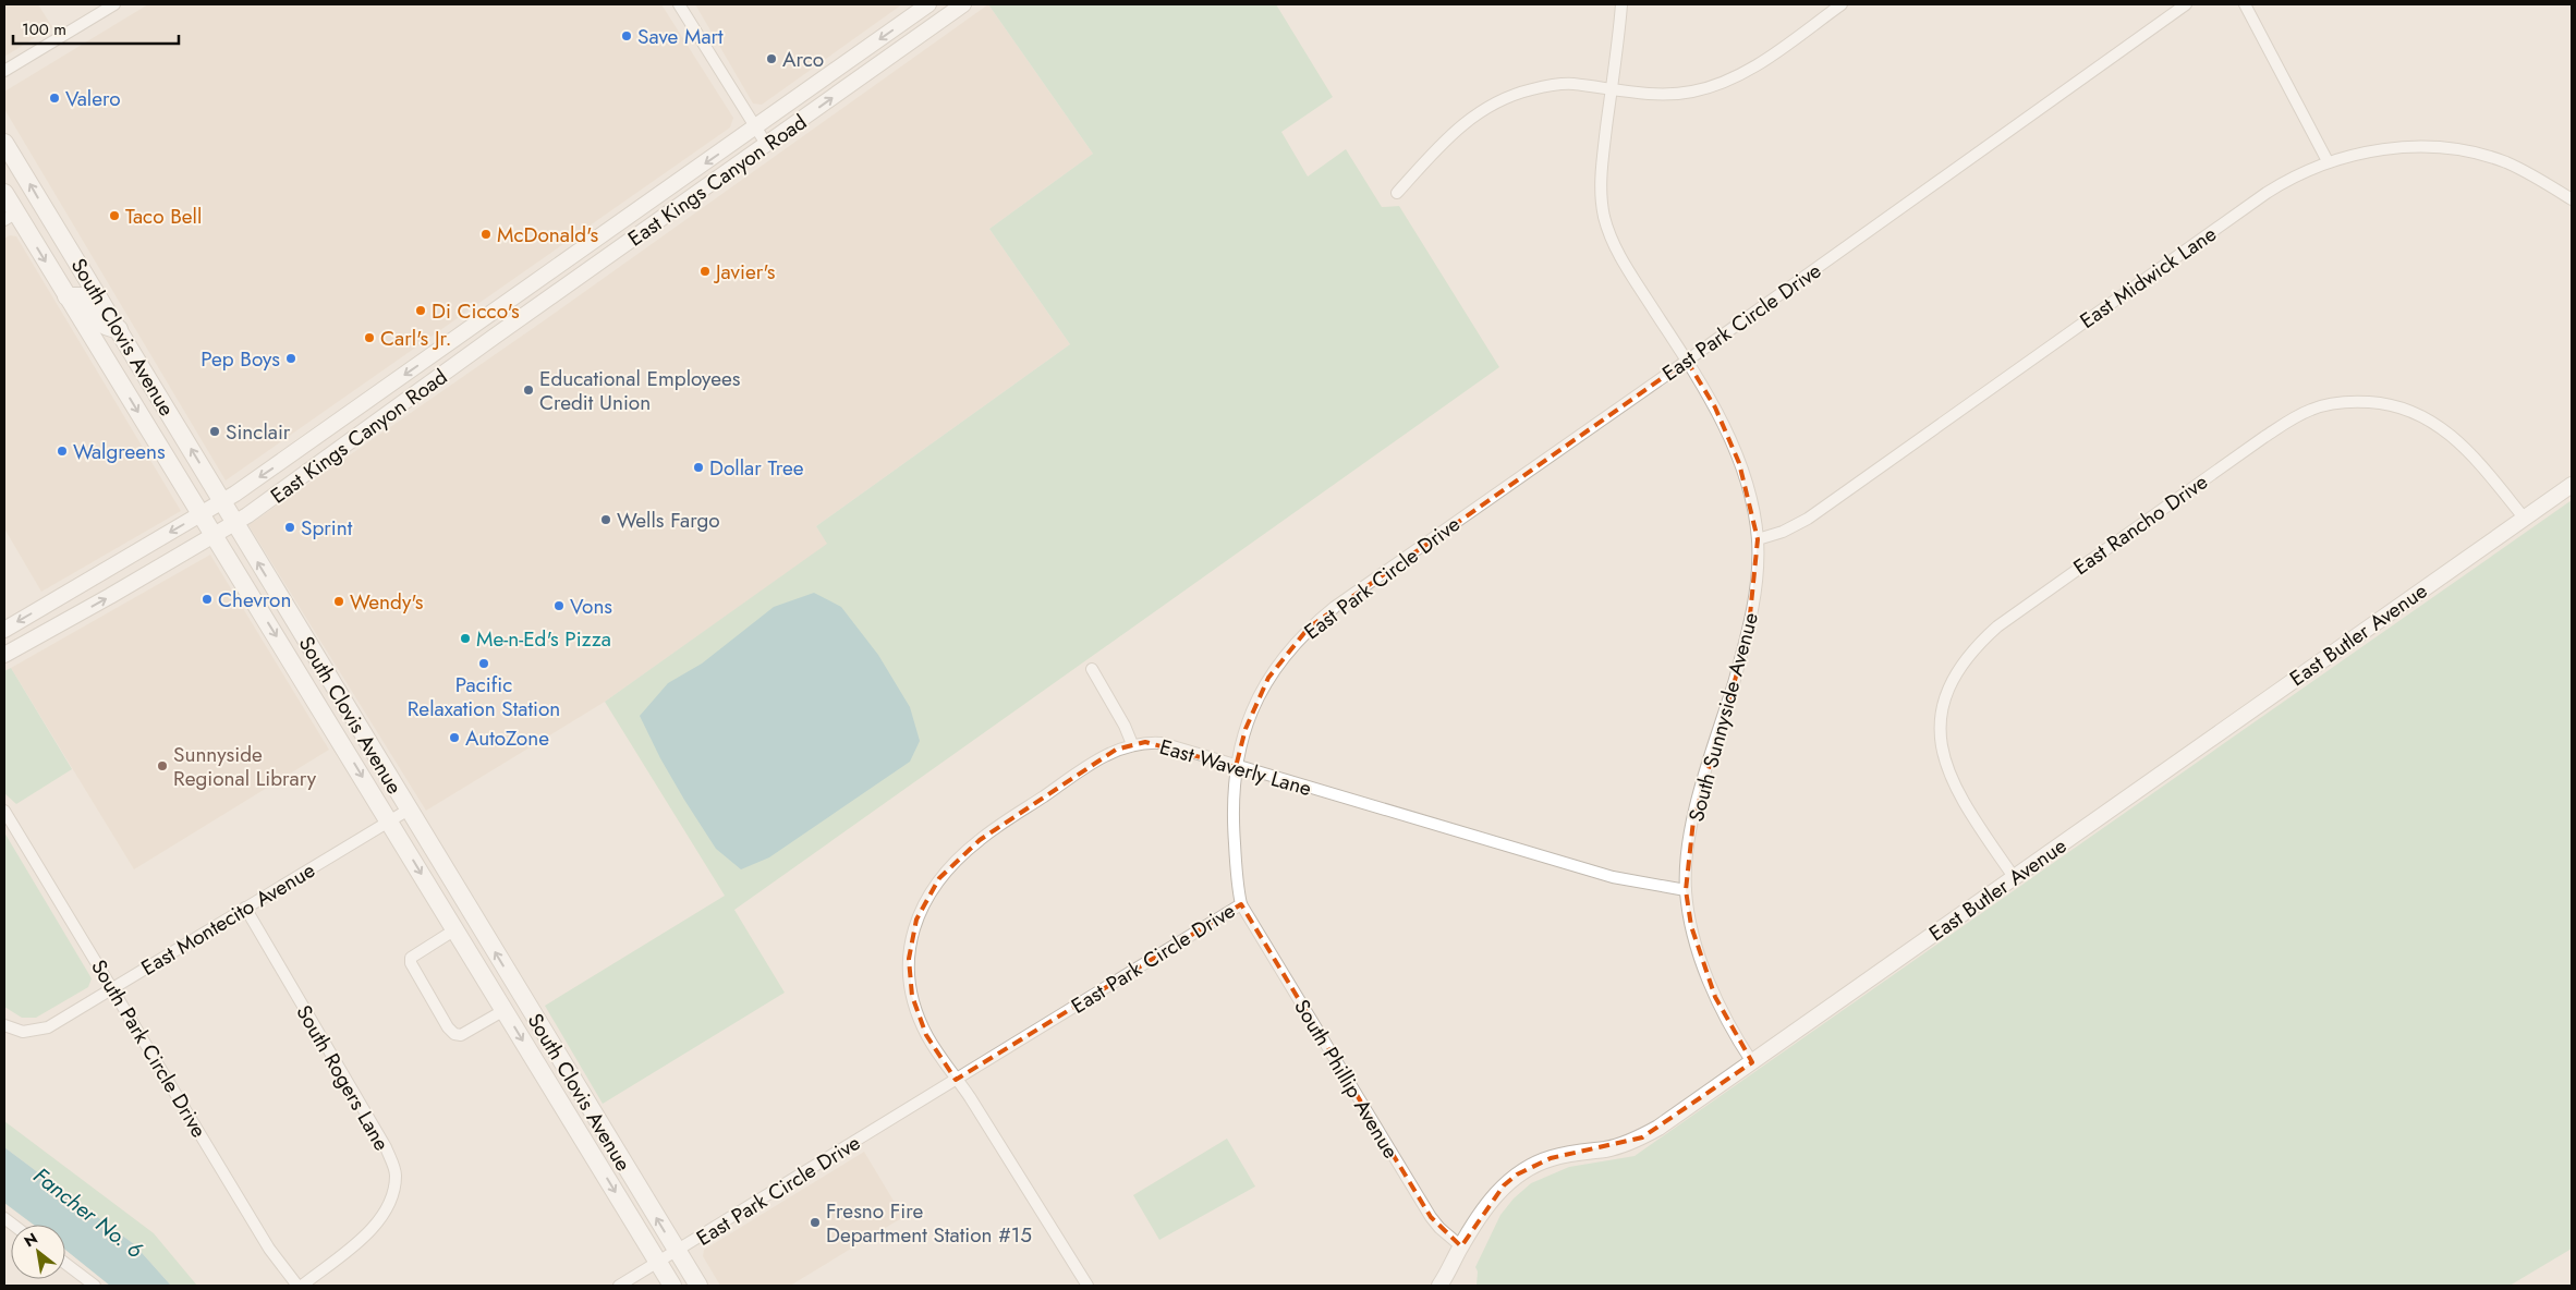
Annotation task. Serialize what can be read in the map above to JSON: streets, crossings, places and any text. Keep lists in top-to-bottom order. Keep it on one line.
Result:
{"streets":{"main road":["East Kings Canyon Road","South Clovis Avenue","East Butler Avenue"],"street":["East Midwick Lane","East Park Circle Drive","East Rancho Drive","South Sunnyside Avenue","East Waverly Lane","East Montecito Avenue","South Park Circle Drive","South Rogers Lane","South Phillip Avenue"]},"crossings":[["East Kings Canyon Road","South Clovis Avenue"],["East Midwick Lane","South Sunnyside Avenue"],["East Park Circle Drive","South Clovis Avenue"],["East Park Circle Drive","South Sunnyside Avenue"],["East Park Circle Drive","East Waverly Lane"],["East Park Circle Drive","South Phillip Avenue"],["South Clovis Avenue","East Montecito Avenue"],["East Rancho Drive","East Butler Avenue"],["East Butler Avenue","South Sunnyside Avenue"],["East Butler Avenue","South Phillip Avenue"],["South Sunnyside Avenue","East Waverly Lane"],["East Montecito Avenue","South Park Circle Drive"],["East Montecito Avenue","South Rogers Lane"],["South Park Circle Drive","South Rogers Lane"]],"water":["Fancher No. 6"],"places":["Save Mart","Arco","Valero","Taco Bell","McDonald's","Javier's","Di Cicco's","Carl's Jr.","Pep Boys","Educational Employees Credit Union","Sinclair","Walgreens","Dollar Tree","Wells Fargo","Sprint","Chevron","Wendy's","Vons","Me-n-Ed's Pizza","Pacific Relaxation Station","AutoZone","Sunnyside Regional Library","Fresno Fire Department Station #15"],"scale_bar":"100 m","north":"top left"}
